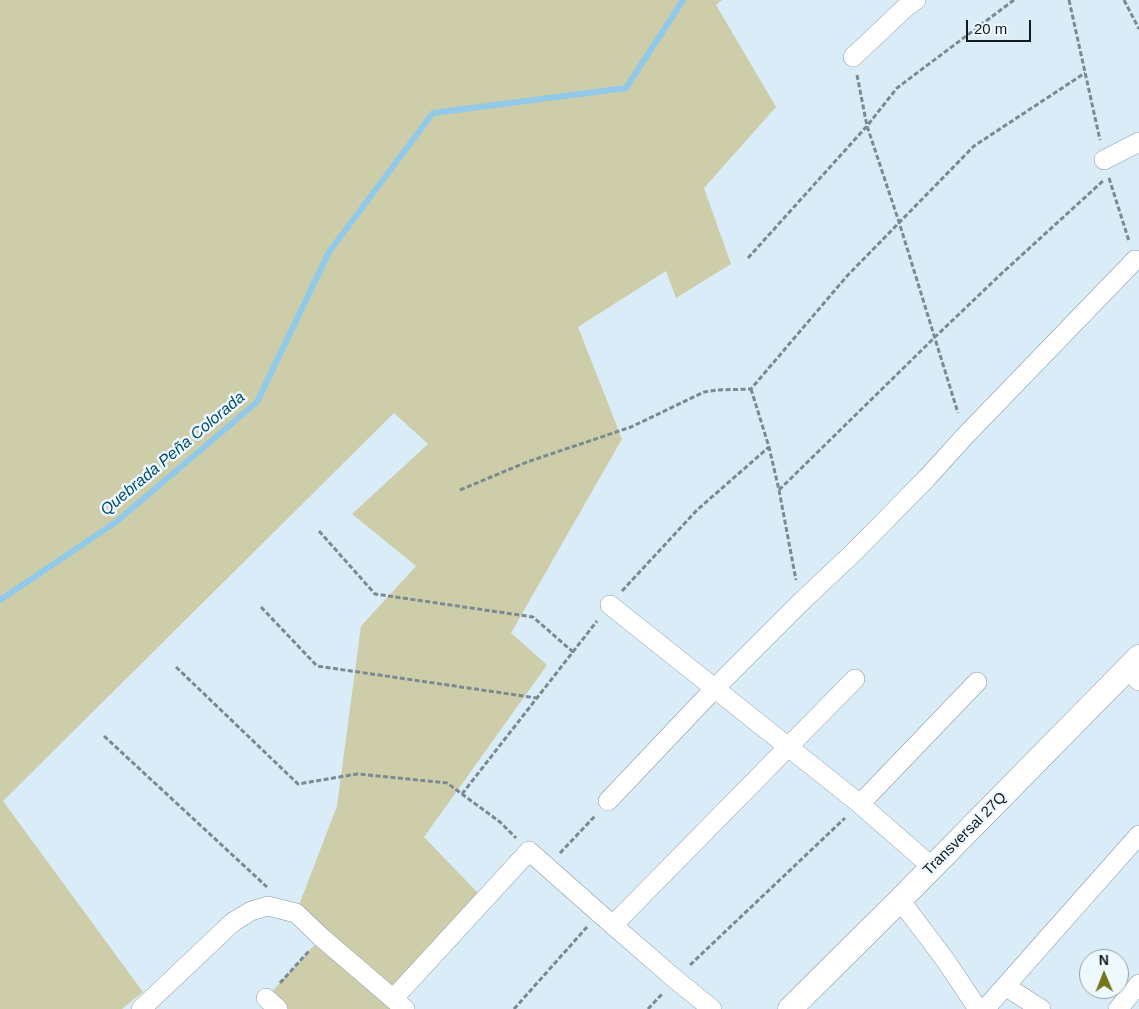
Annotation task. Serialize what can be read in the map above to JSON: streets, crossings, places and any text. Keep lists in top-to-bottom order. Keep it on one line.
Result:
{"streets":{"street":["Transversal 27Q"]},"water":["Quebrada Peña Colorada"],"scale_bar":"20 m","north":"top"}
